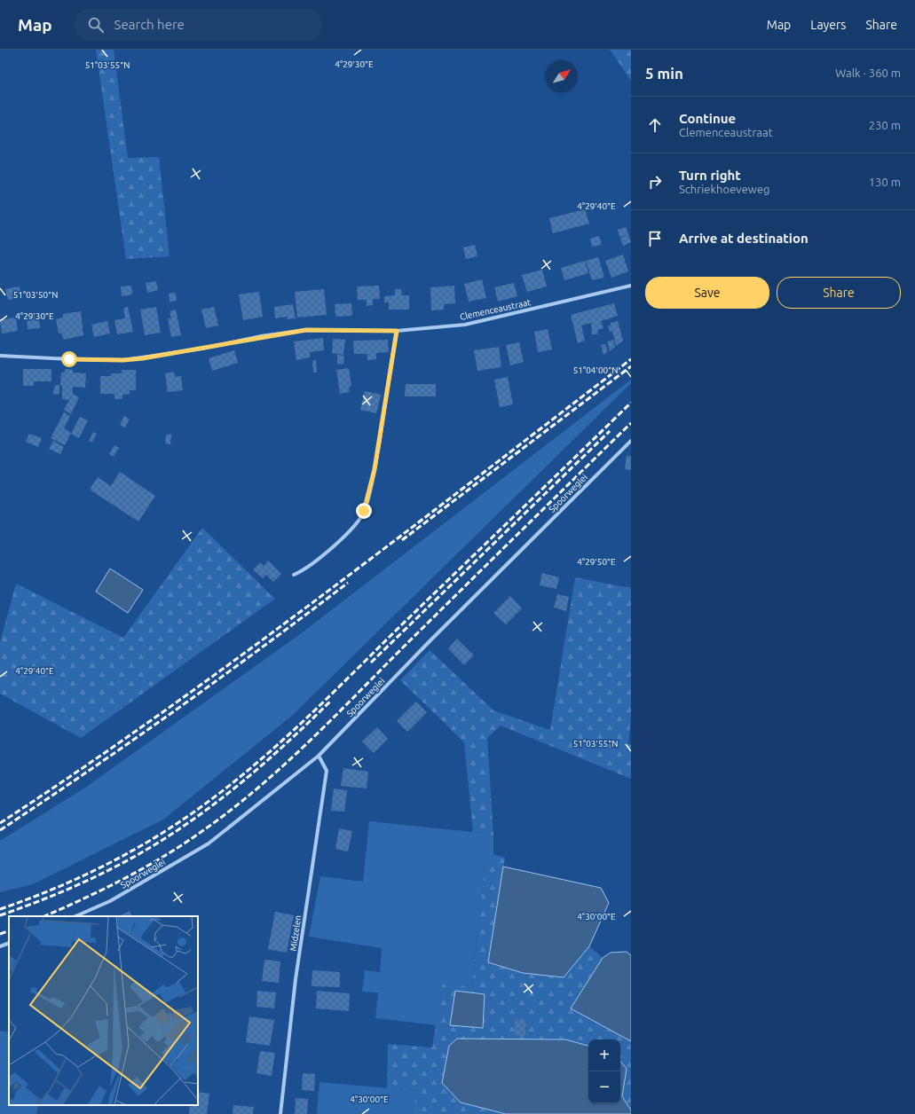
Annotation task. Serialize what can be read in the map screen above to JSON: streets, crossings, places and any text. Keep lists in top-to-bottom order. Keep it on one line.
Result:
{"streets":{"street":["Clemenceaustraat","Spoorweglei","Midzelen"]},"crossings":[["Spoorweglei","Midzelen"]],"north":"top right","page":{"header":"Map","search":"Search here","nav":["Map","Layers","Share"],"heading":["5 min","Walk · 360 m"],"list":[["Continue","Clemenceaustraat","230 m"],["Turn right","Schriekhoeveweg","130 m"],"Arrive at destination"],"buttons":["Save","Share"],"map_buttons":["+","−"]},"coordinates":["4°29'30\"E","51°03'55\"N","4°29'40\"E","51°03'50\"N","51°04'00\"N","4°29'50\"E","4°30'00\"E"]}
